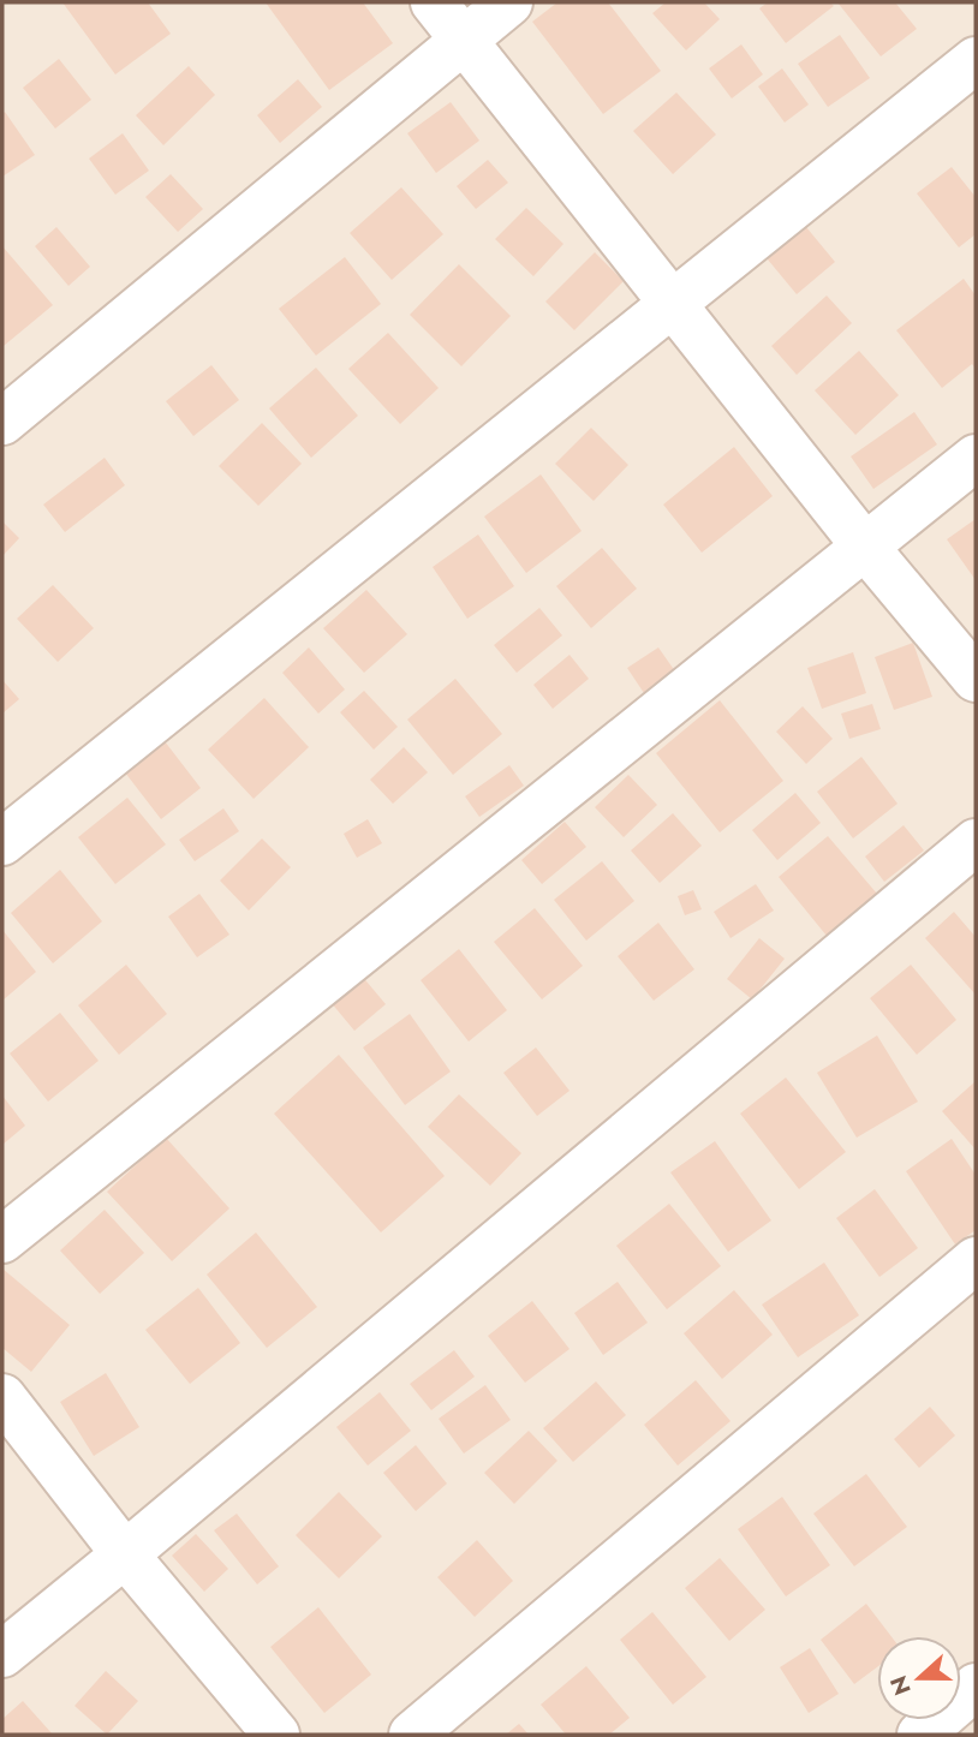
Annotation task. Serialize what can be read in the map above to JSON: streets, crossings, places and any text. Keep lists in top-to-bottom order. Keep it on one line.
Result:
{"north":"left"}
